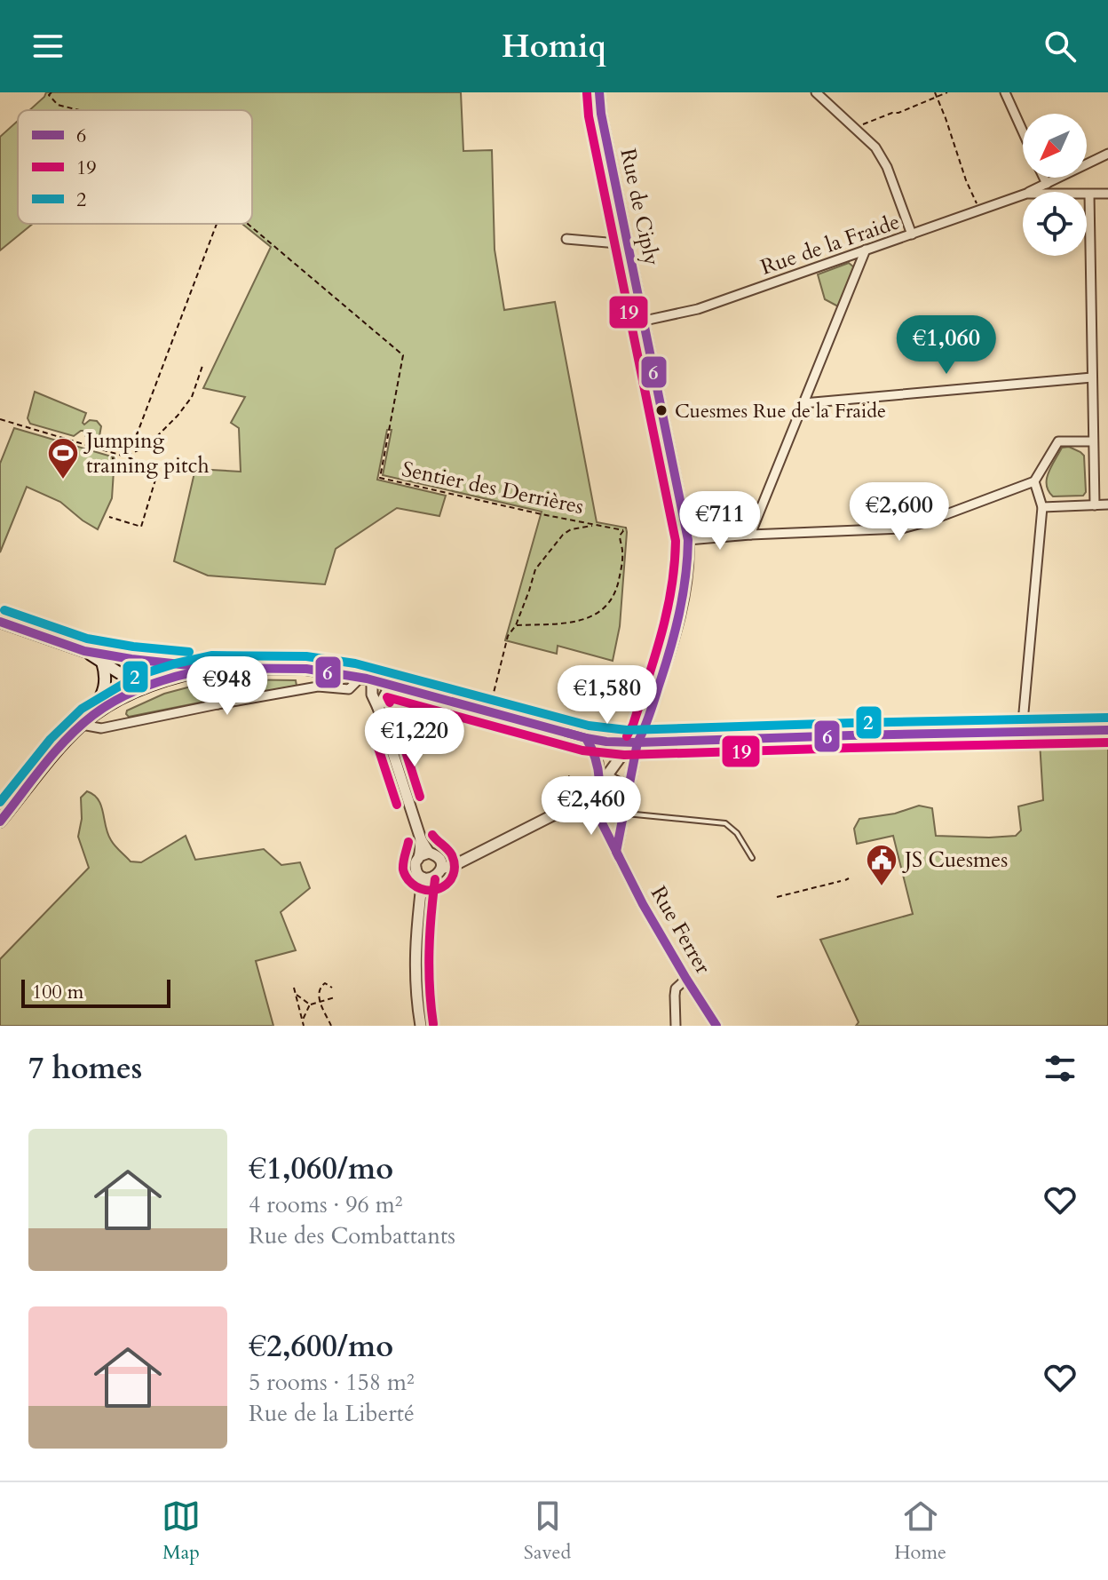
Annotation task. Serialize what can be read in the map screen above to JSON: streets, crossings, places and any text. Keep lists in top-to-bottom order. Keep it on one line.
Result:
{"streets":{"street":["Rue de Ciply","Rue de la Fraide","Rue Ferrer"],"path":["Sentier des Derrières"]},"crossings":[["Rue de Ciply","Rue de la Fraide"]],"places":{"other":["Cuesmes Rue de la Fraide"],"sports":["Jumping training pitch"],"public building":["JS Cuesmes"]},"lines":["transit line 6","transit line 19","transit line 2"],"legend":["6","19","2"],"scale_bar":"100 m","north":"bottom left","page":{"header":"Homiq","price":["€1,060","€2,600","€711","€948","€1,580","€1,220","€2,460"],"scale":"100 m","heading":"7 homes","list":[{"name":"€1,060/mo","note":"4 rooms · 96 m² · Rue des Combattants"},{"name":"€2,600/mo","note":"5 rooms · 158 m² · Rue de la Liberté"}],"tabs":["Map","Saved","Home"]}}
